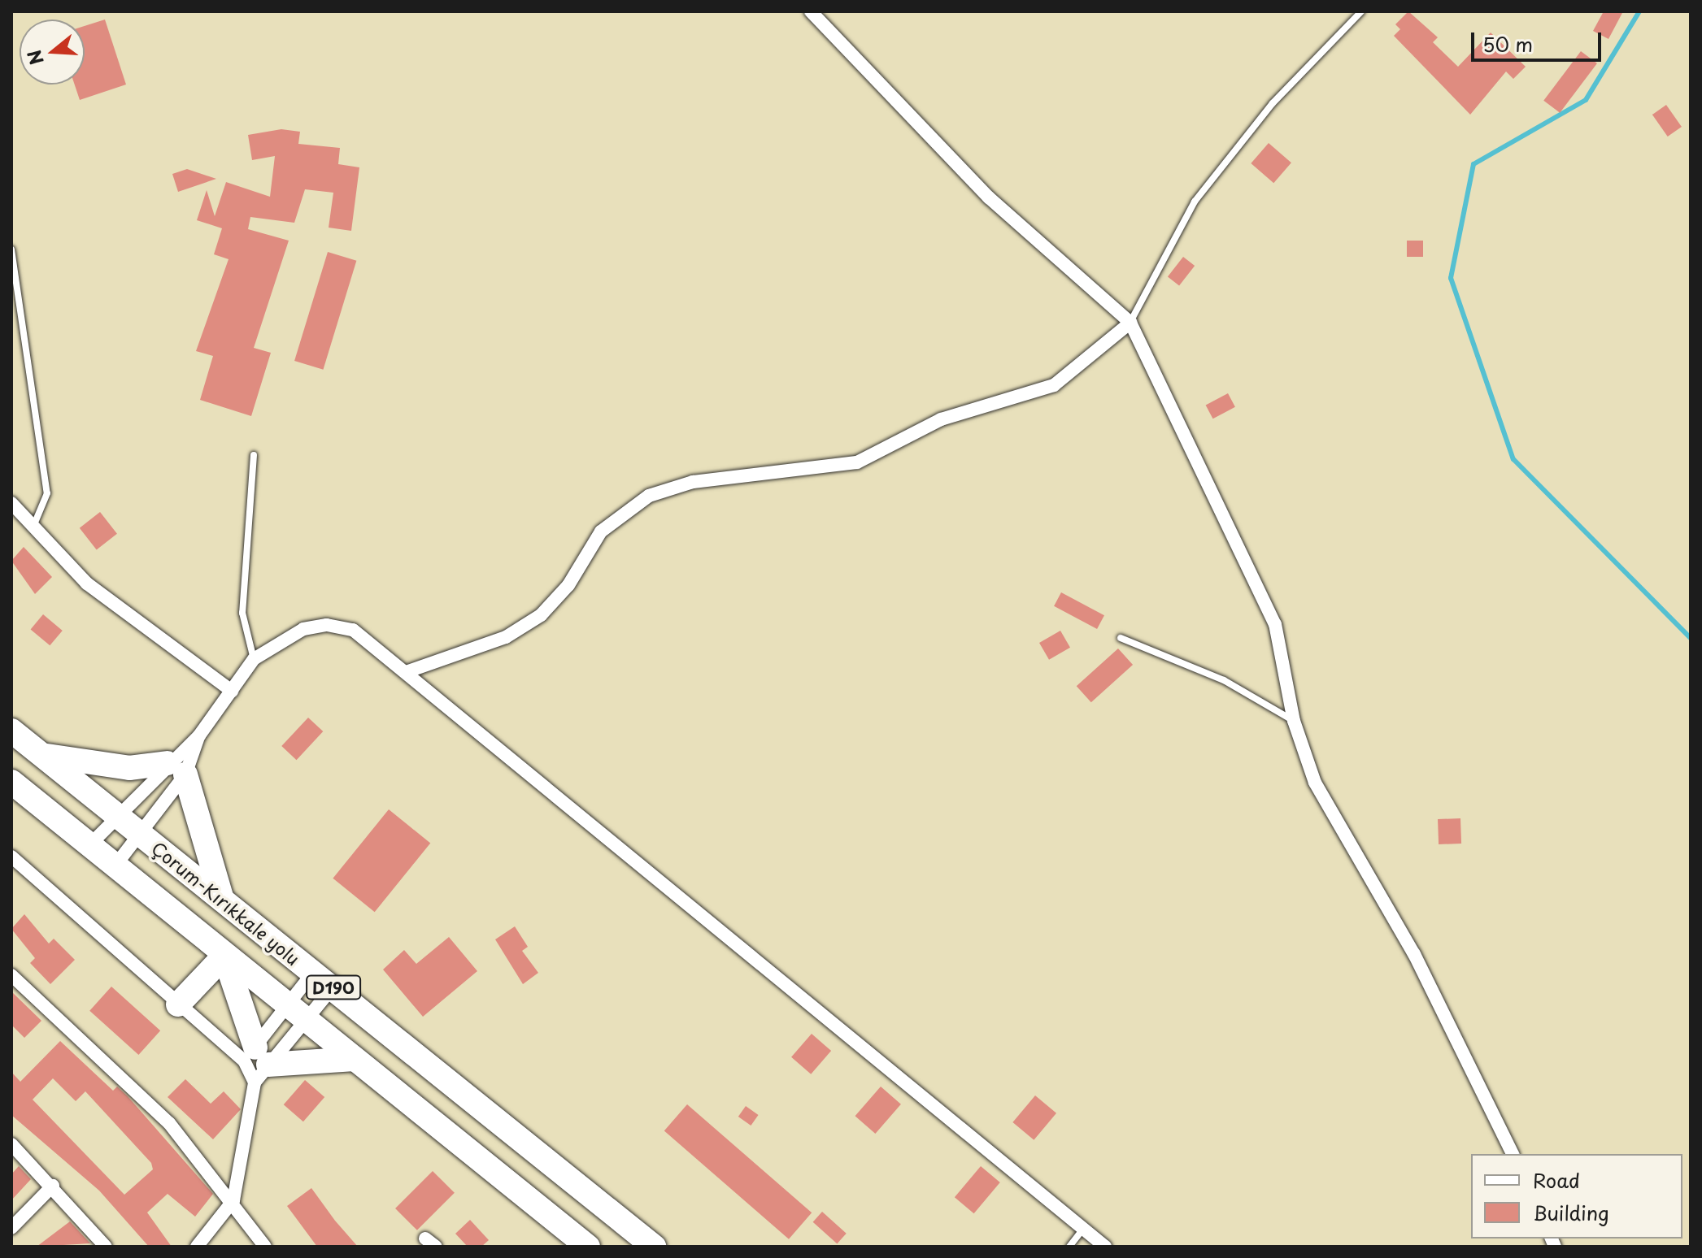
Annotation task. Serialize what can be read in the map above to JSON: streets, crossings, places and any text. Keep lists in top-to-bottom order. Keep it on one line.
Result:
{"streets":{"highway":["Çorum-Kırıkkale yolu","D190"]},"legend":["Road","Building"],"scale_bar":"50 m","north":"left"}
